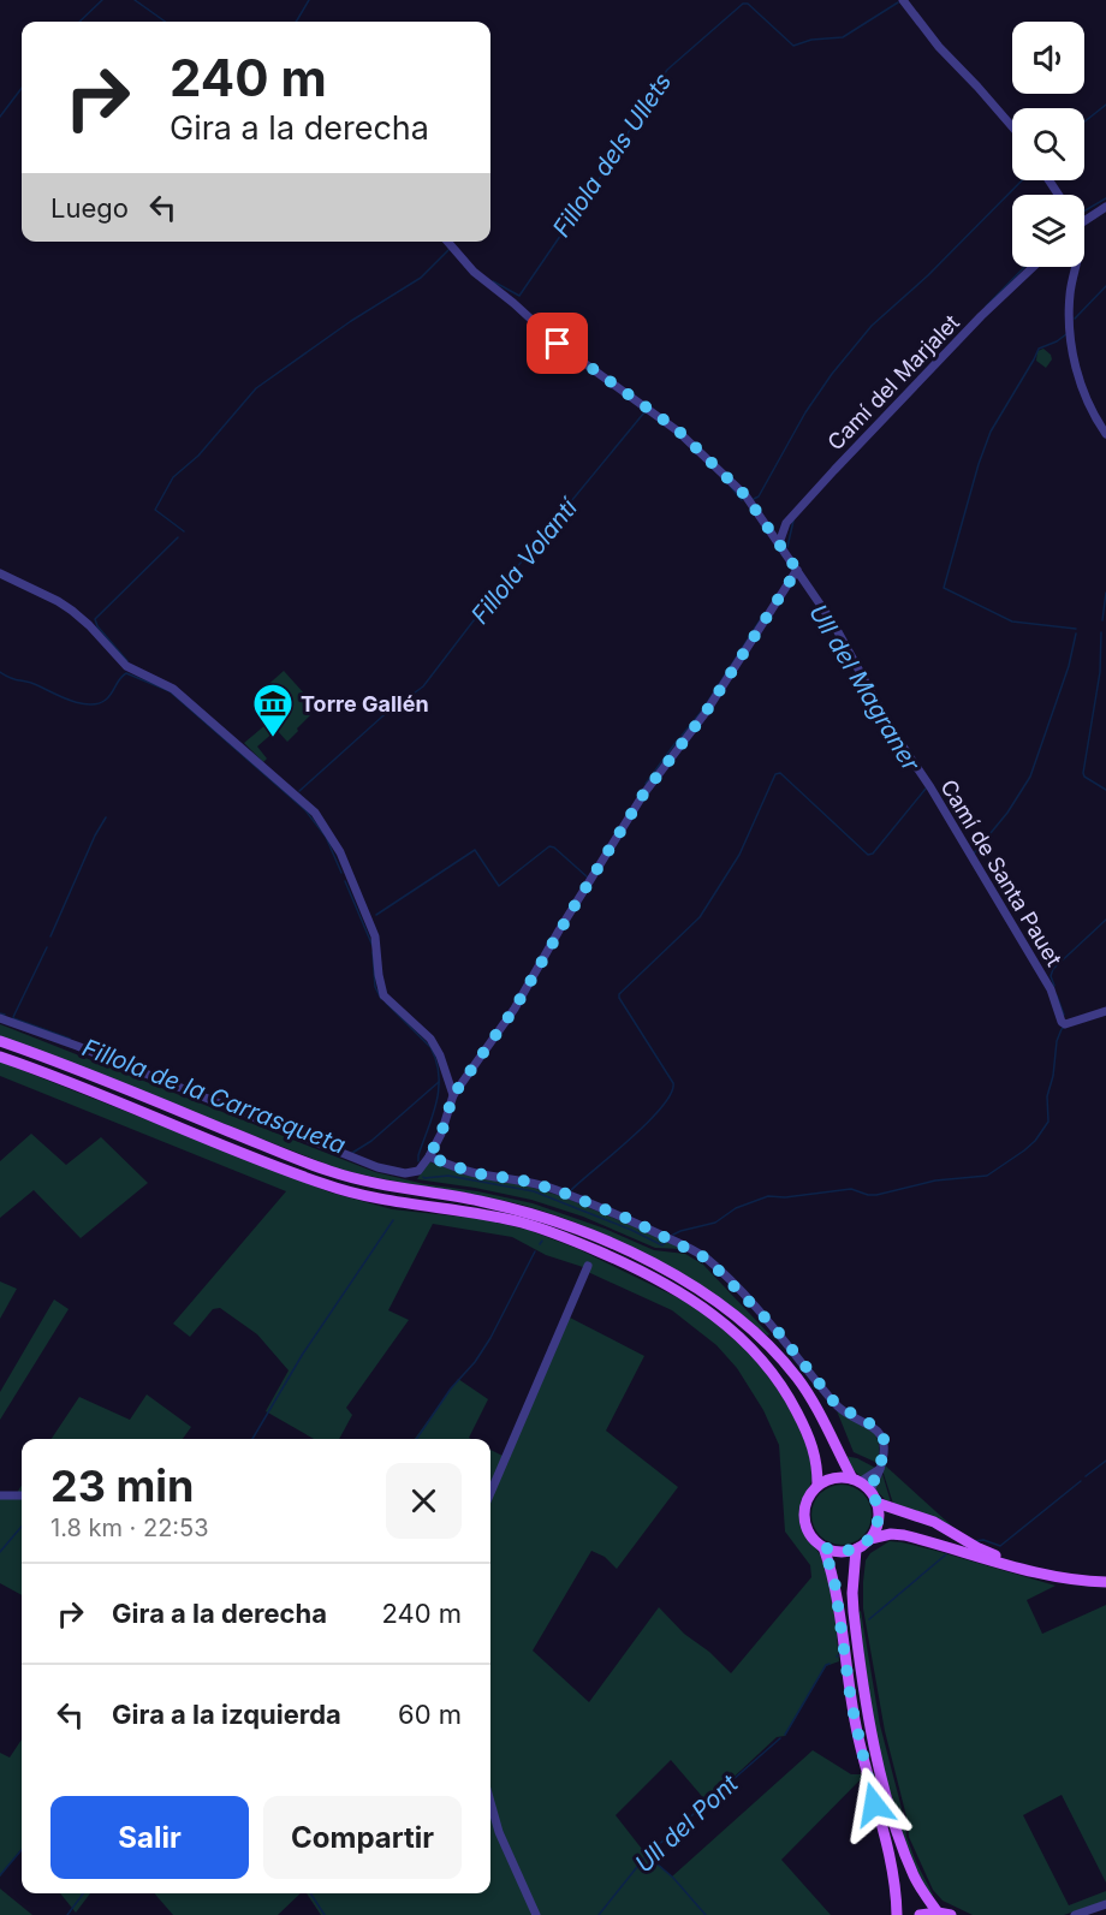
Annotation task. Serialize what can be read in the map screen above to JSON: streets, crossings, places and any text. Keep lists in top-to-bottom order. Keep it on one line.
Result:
{"streets":{"street":["Camí del Marjalet","Camí de Santa Pauet"]},"crossings":[["Camí del Marjalet","Camí de Santa Pauet"]],"water":["Fillola dels Ullets","Fillola Volantí","Ull del Magraner","Fillola de la Carrasqueta","Ull del Pont"],"places":{"museum":["Torre Gallén"]},"page":{"turn":["240 m","Gira a la derecha"],"then":"Luego","heading":["23 min","1.8 km · 22:53"],"list":[{"name":"Gira a la derecha","value":"240 m"},{"name":"Gira a la izquierda","value":"60 m"}],"buttons":["Salir","Compartir"]}}
